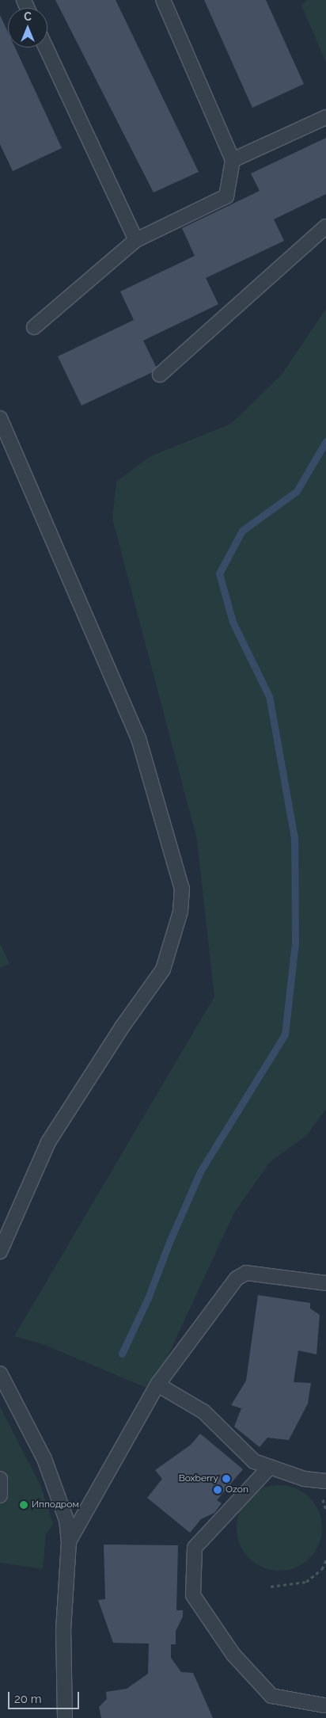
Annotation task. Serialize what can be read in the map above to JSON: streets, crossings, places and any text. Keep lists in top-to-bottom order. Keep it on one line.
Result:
{"places":["Boxberry","Ozon","Ипподром"],"scale_bar":"20 m","north":"top"}
